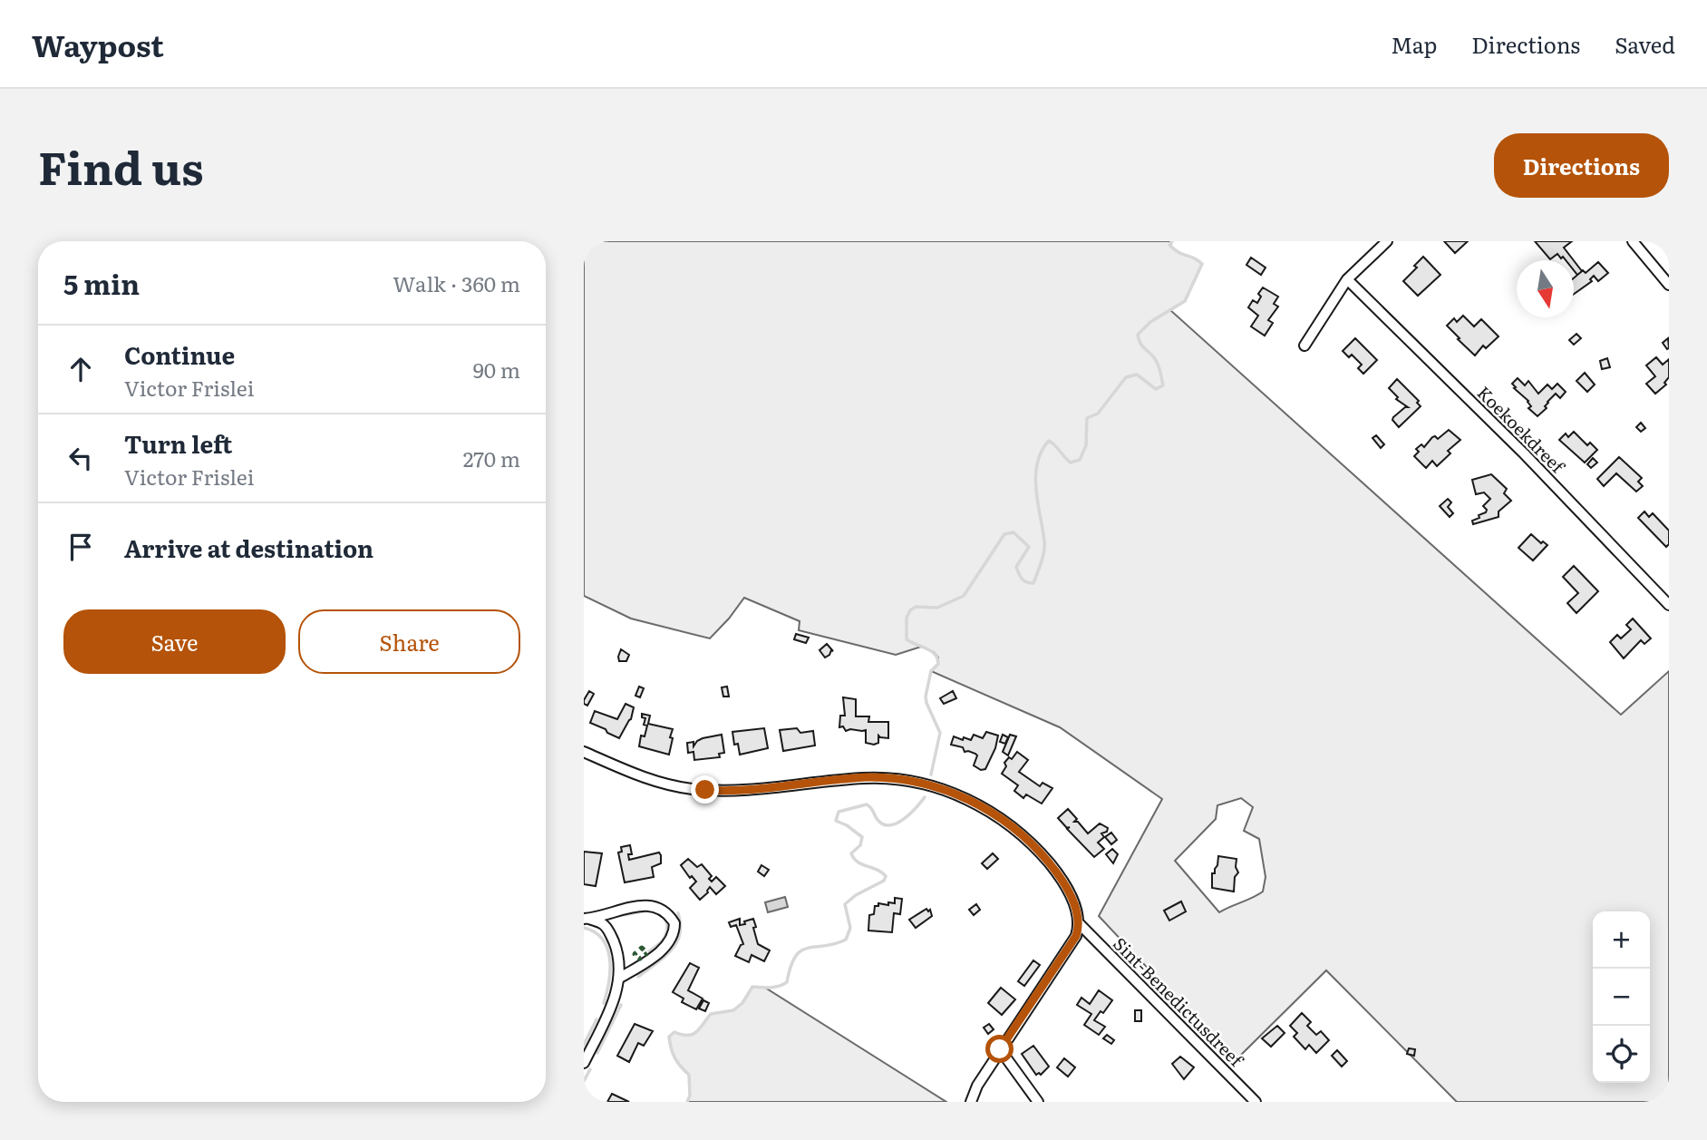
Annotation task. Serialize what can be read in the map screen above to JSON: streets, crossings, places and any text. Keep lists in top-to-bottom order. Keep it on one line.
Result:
{"streets":{"street":["Koekoekdreef","Sint-Benedictusdreef"]},"north":"bottom","page":{"header":"Waypost","nav":["Map","Directions","Saved"],"title":"Find us","buttons":["Directions",["Save","Share"]],"heading":["5 min","Walk · 360 m"],"list":[["Continue","Victor Frislei","90 m"],["Turn left","Victor Frislei","270 m"],"Arrive at destination"],"map_buttons":["+","−"]}}
